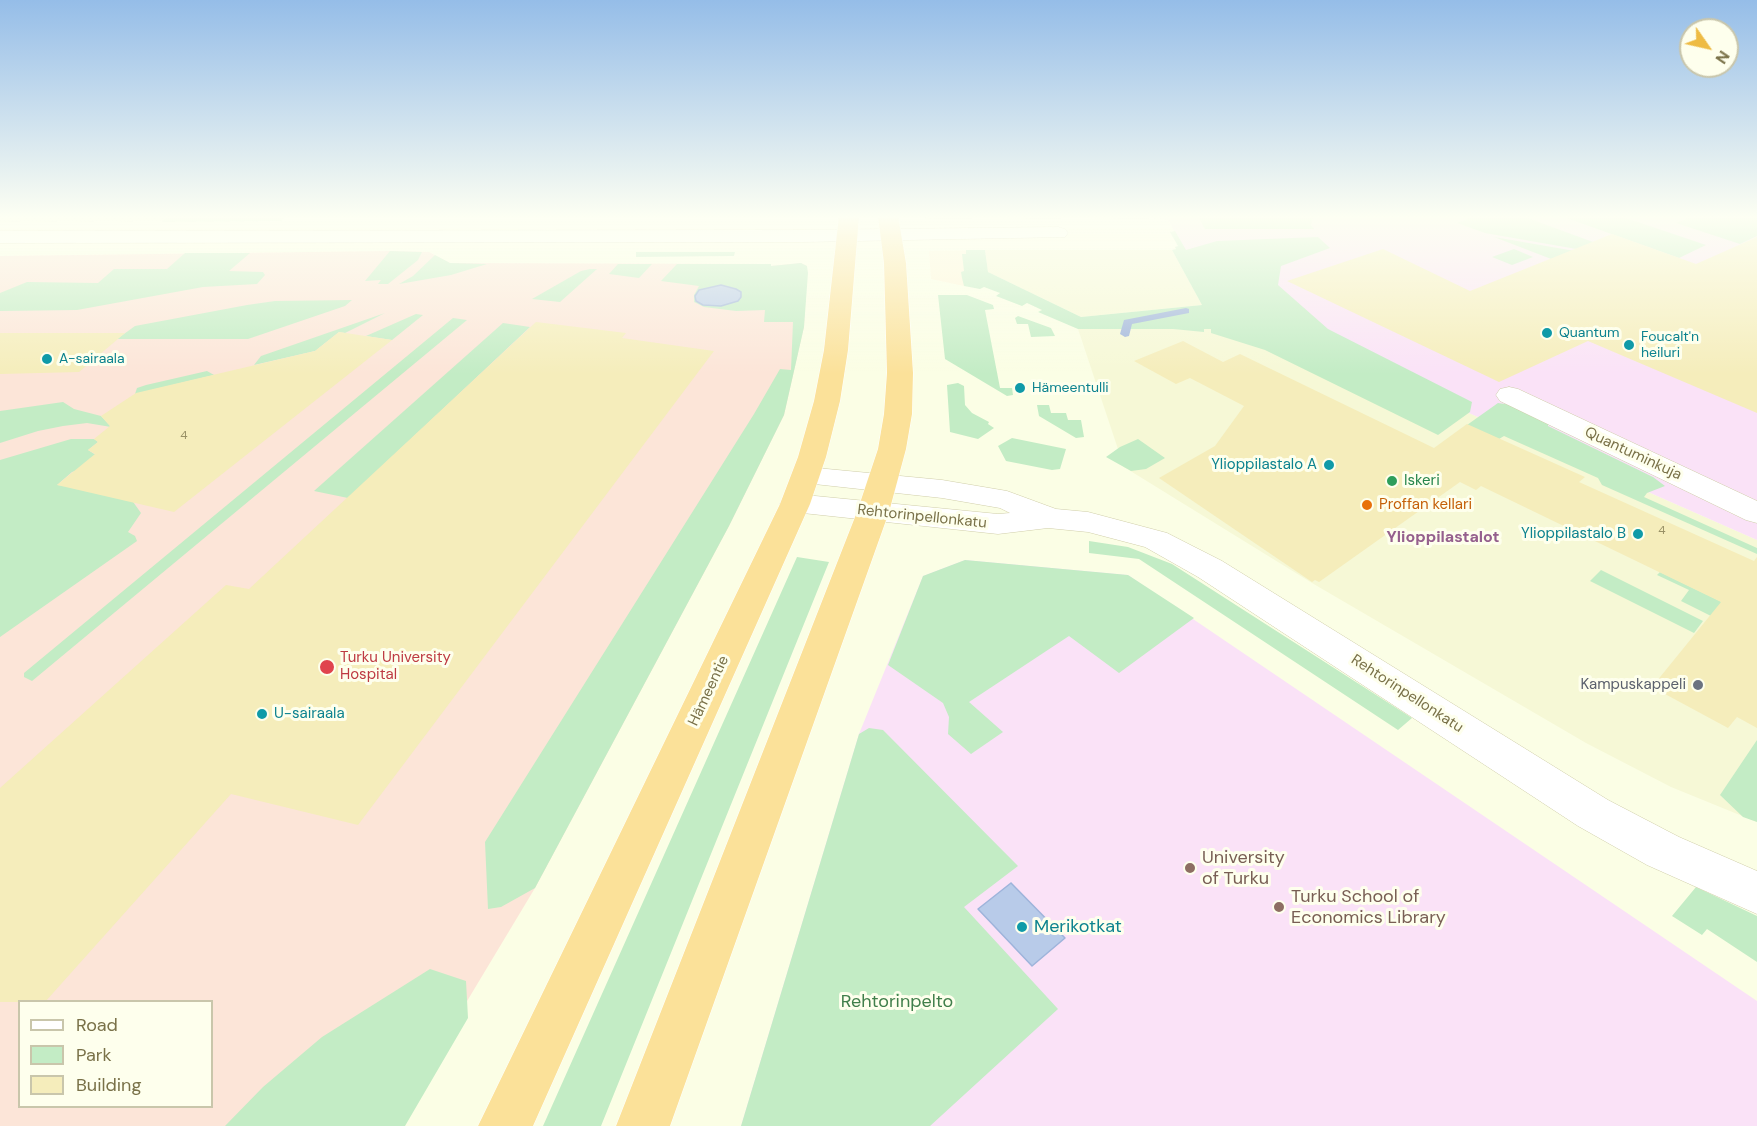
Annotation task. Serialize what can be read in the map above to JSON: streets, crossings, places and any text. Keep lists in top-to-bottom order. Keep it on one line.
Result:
{"streets":{"highway":["Hämeentie"],"street":["Quantuminkuja","Rehtorinpellonkatu"]},"crossings":[["Rehtorinpellonkatu","Hämeentie"]],"districts":["Ylioppilastalot"],"parks":["Rehtorinpelto"],"places":["Quantum","Foucalt'n heiluri","A-sairaala","Hämeentulli","Ylioppilastalo A","Iskeri","Proffan kellari","Ylioppilastalo B","Turku University Hospital","Kampuskappeli","U-sairaala","University of Turku","Turku School of Economics Library","Merikotkat"],"house_numbers":["4","4"],"legend":["Road","Park","Building"],"north":"bottom right"}
